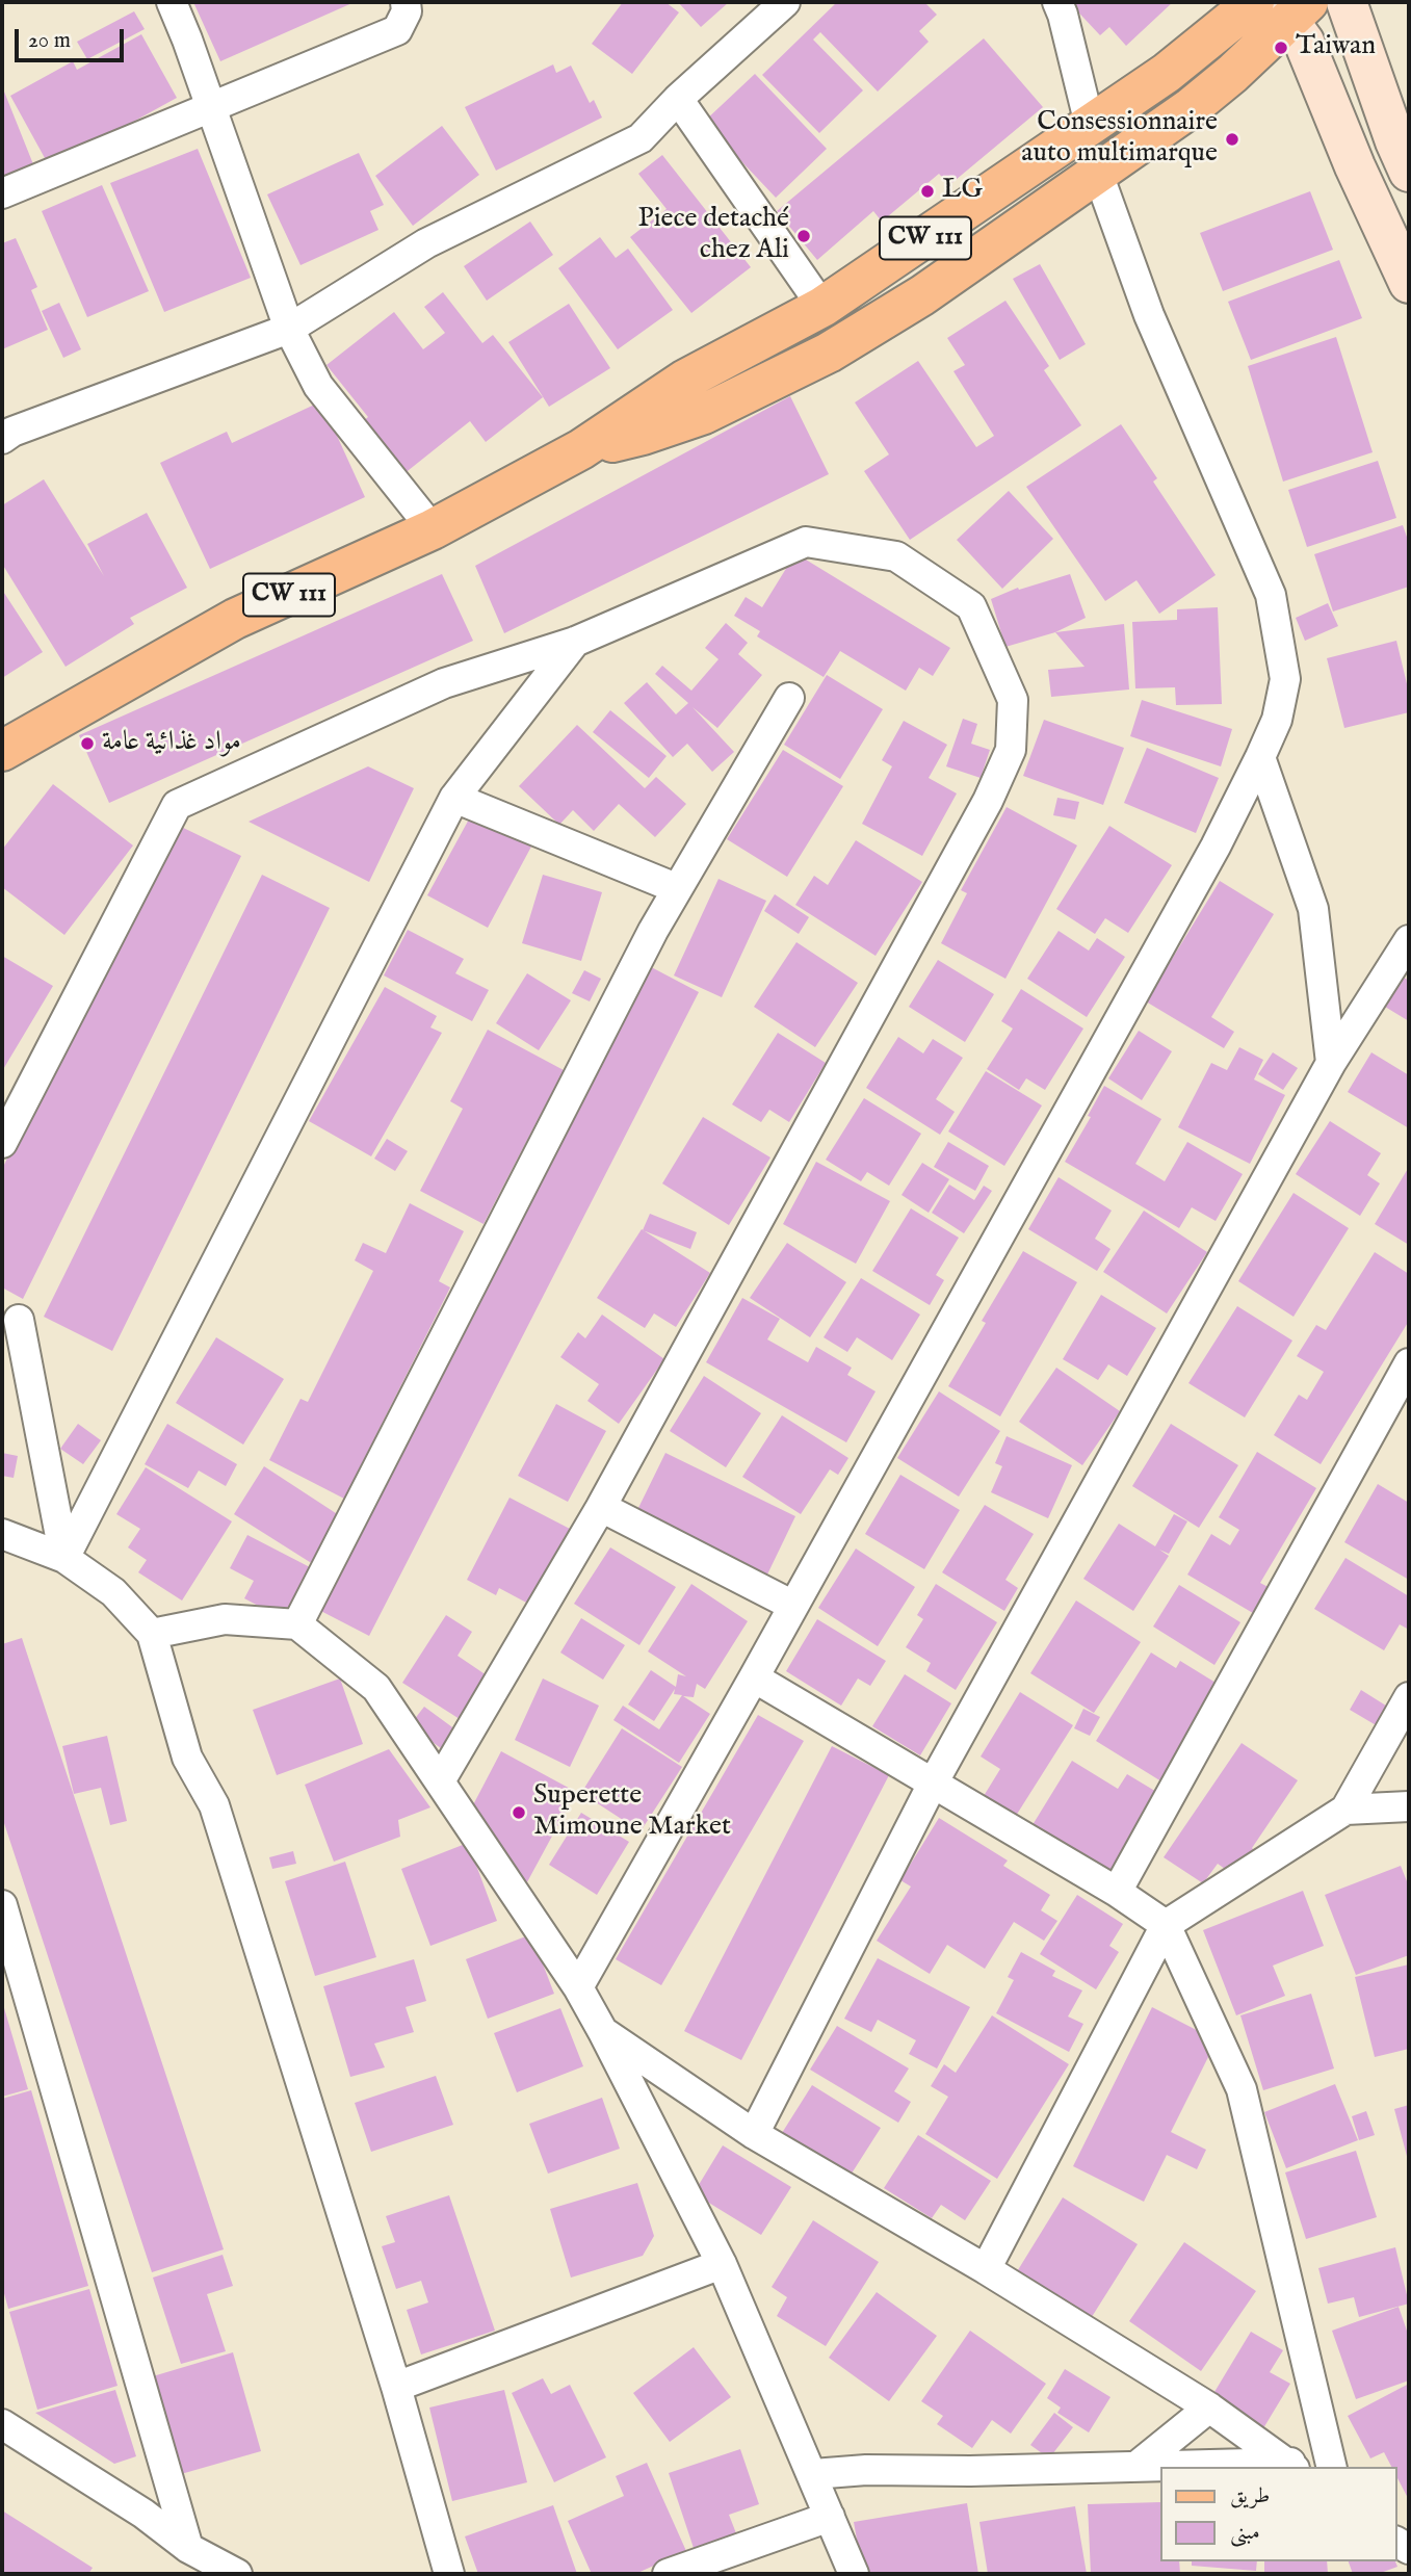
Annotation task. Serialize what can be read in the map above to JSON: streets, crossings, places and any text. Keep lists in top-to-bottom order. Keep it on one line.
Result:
{"streets":{"main road":["CW 111"]},"places":["Taiwan","Consessionnaire auto multimarque","LG","Piece detaché chez Ali","مواد غذائية عامة","Superette Mimoune Market"],"legend":["طريق","مبنى"],"scale_bar":"20 m"}
